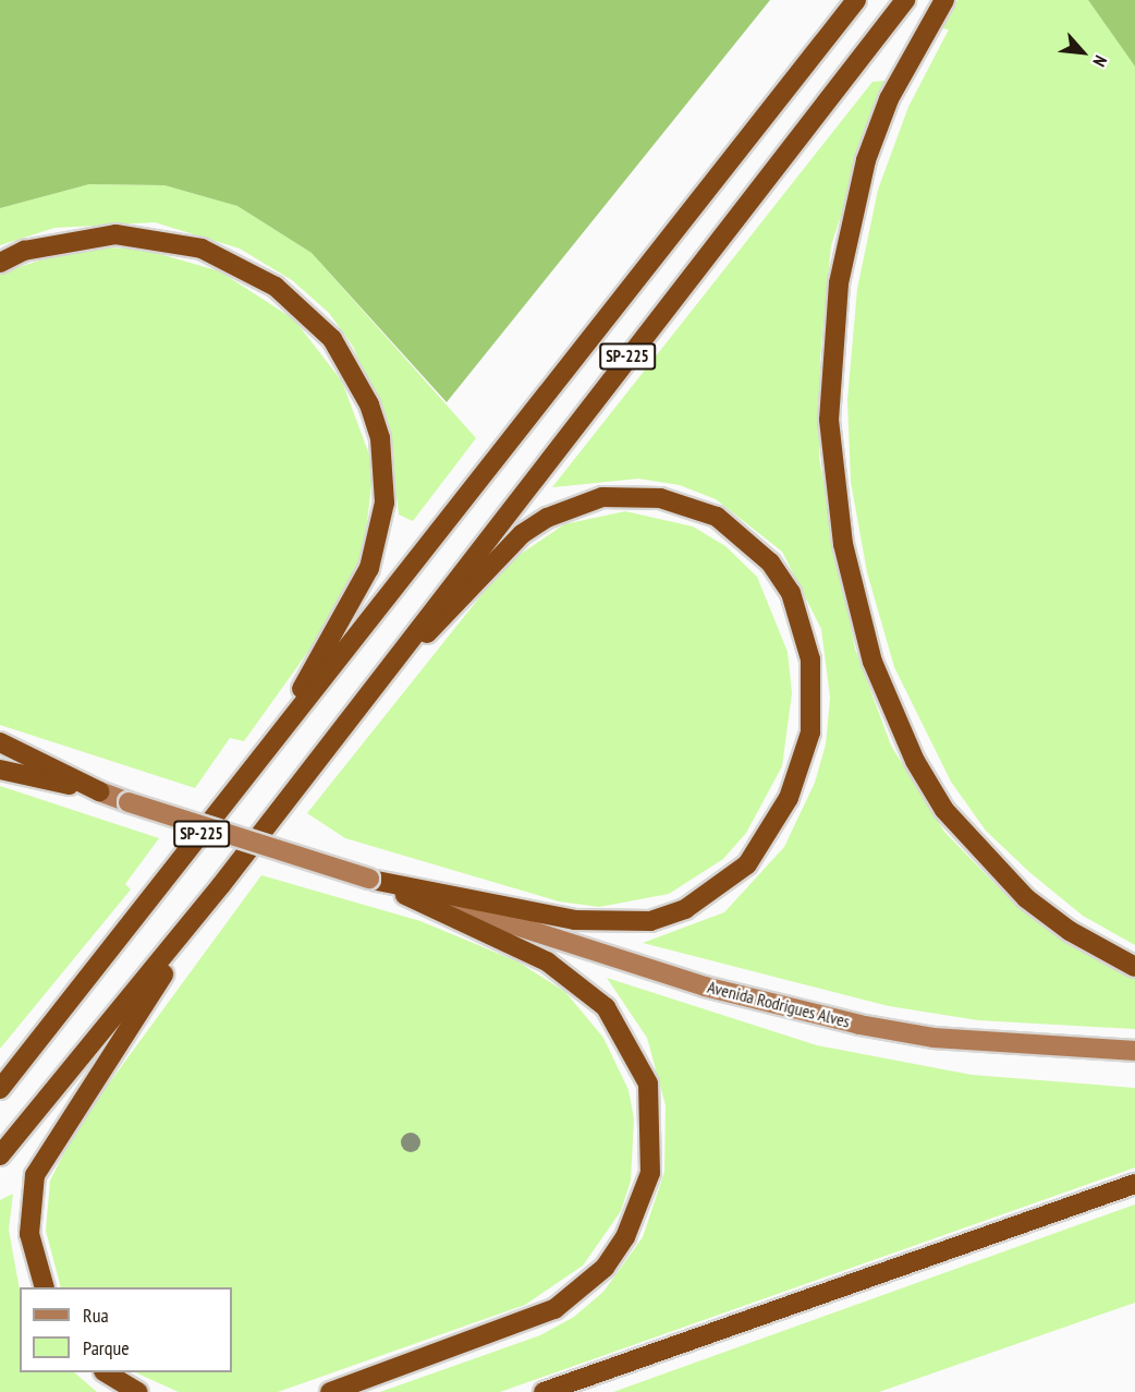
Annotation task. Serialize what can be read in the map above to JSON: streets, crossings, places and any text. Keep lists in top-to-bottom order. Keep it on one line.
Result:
{"streets":{"highway":["SP-225"],"main road":["Avenida Rodrigues Alves"]},"legend":["Rua","Parque"],"north":"bottom right"}
